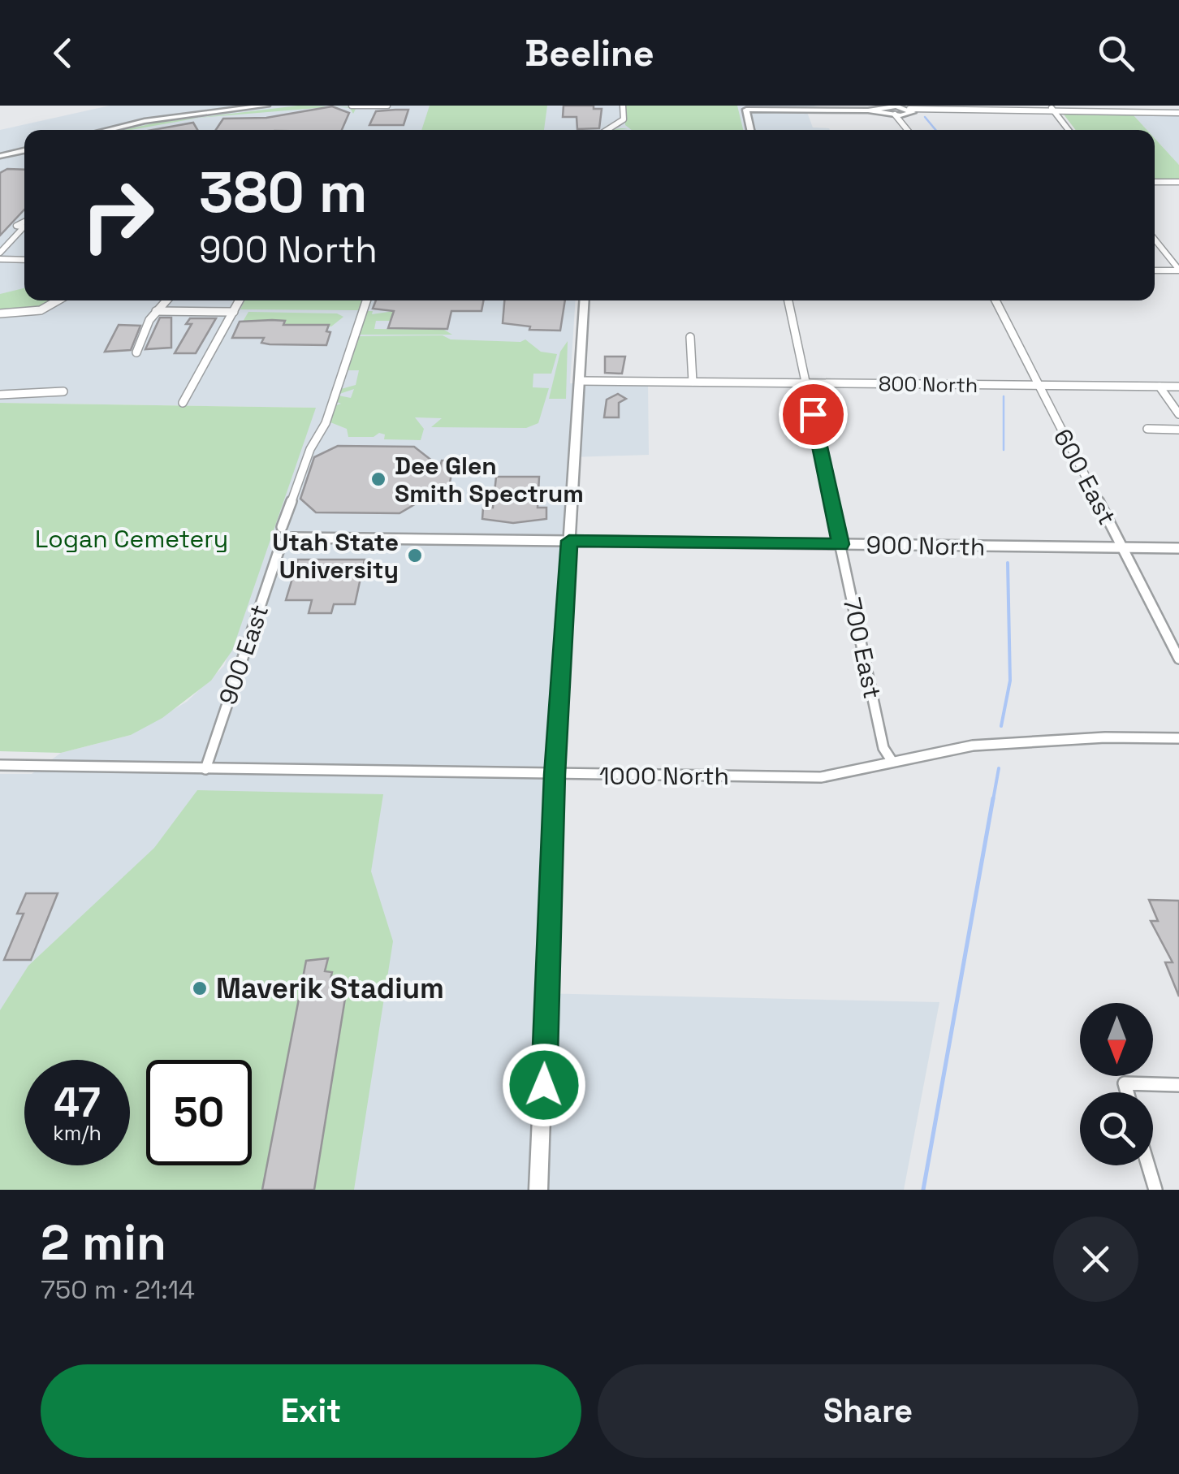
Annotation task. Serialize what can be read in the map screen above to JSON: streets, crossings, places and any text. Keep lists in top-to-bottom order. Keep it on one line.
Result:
{"streets":{"street":["800 North","600 East","900 North","700 East","900 East","1000 North"]},"crossings":[["800 North","600 East"],["800 North","700 East"],["600 East","900 North"],["900 North","700 East"],["900 North","900 East"],["700 East","1000 North"],["900 East","1000 North"]],"parks":["Logan Cemetery"],"places":["Dee Glen Smith Spectrum","Utah State University","Maverik Stadium"],"north":"bottom","page":{"header":"Beeline","turn":["380 m","900 North"],"speed":"47 km/h","limit":"50","heading":["2 min","750 m · 21:14"],"buttons":["Exit","Share"]}}
